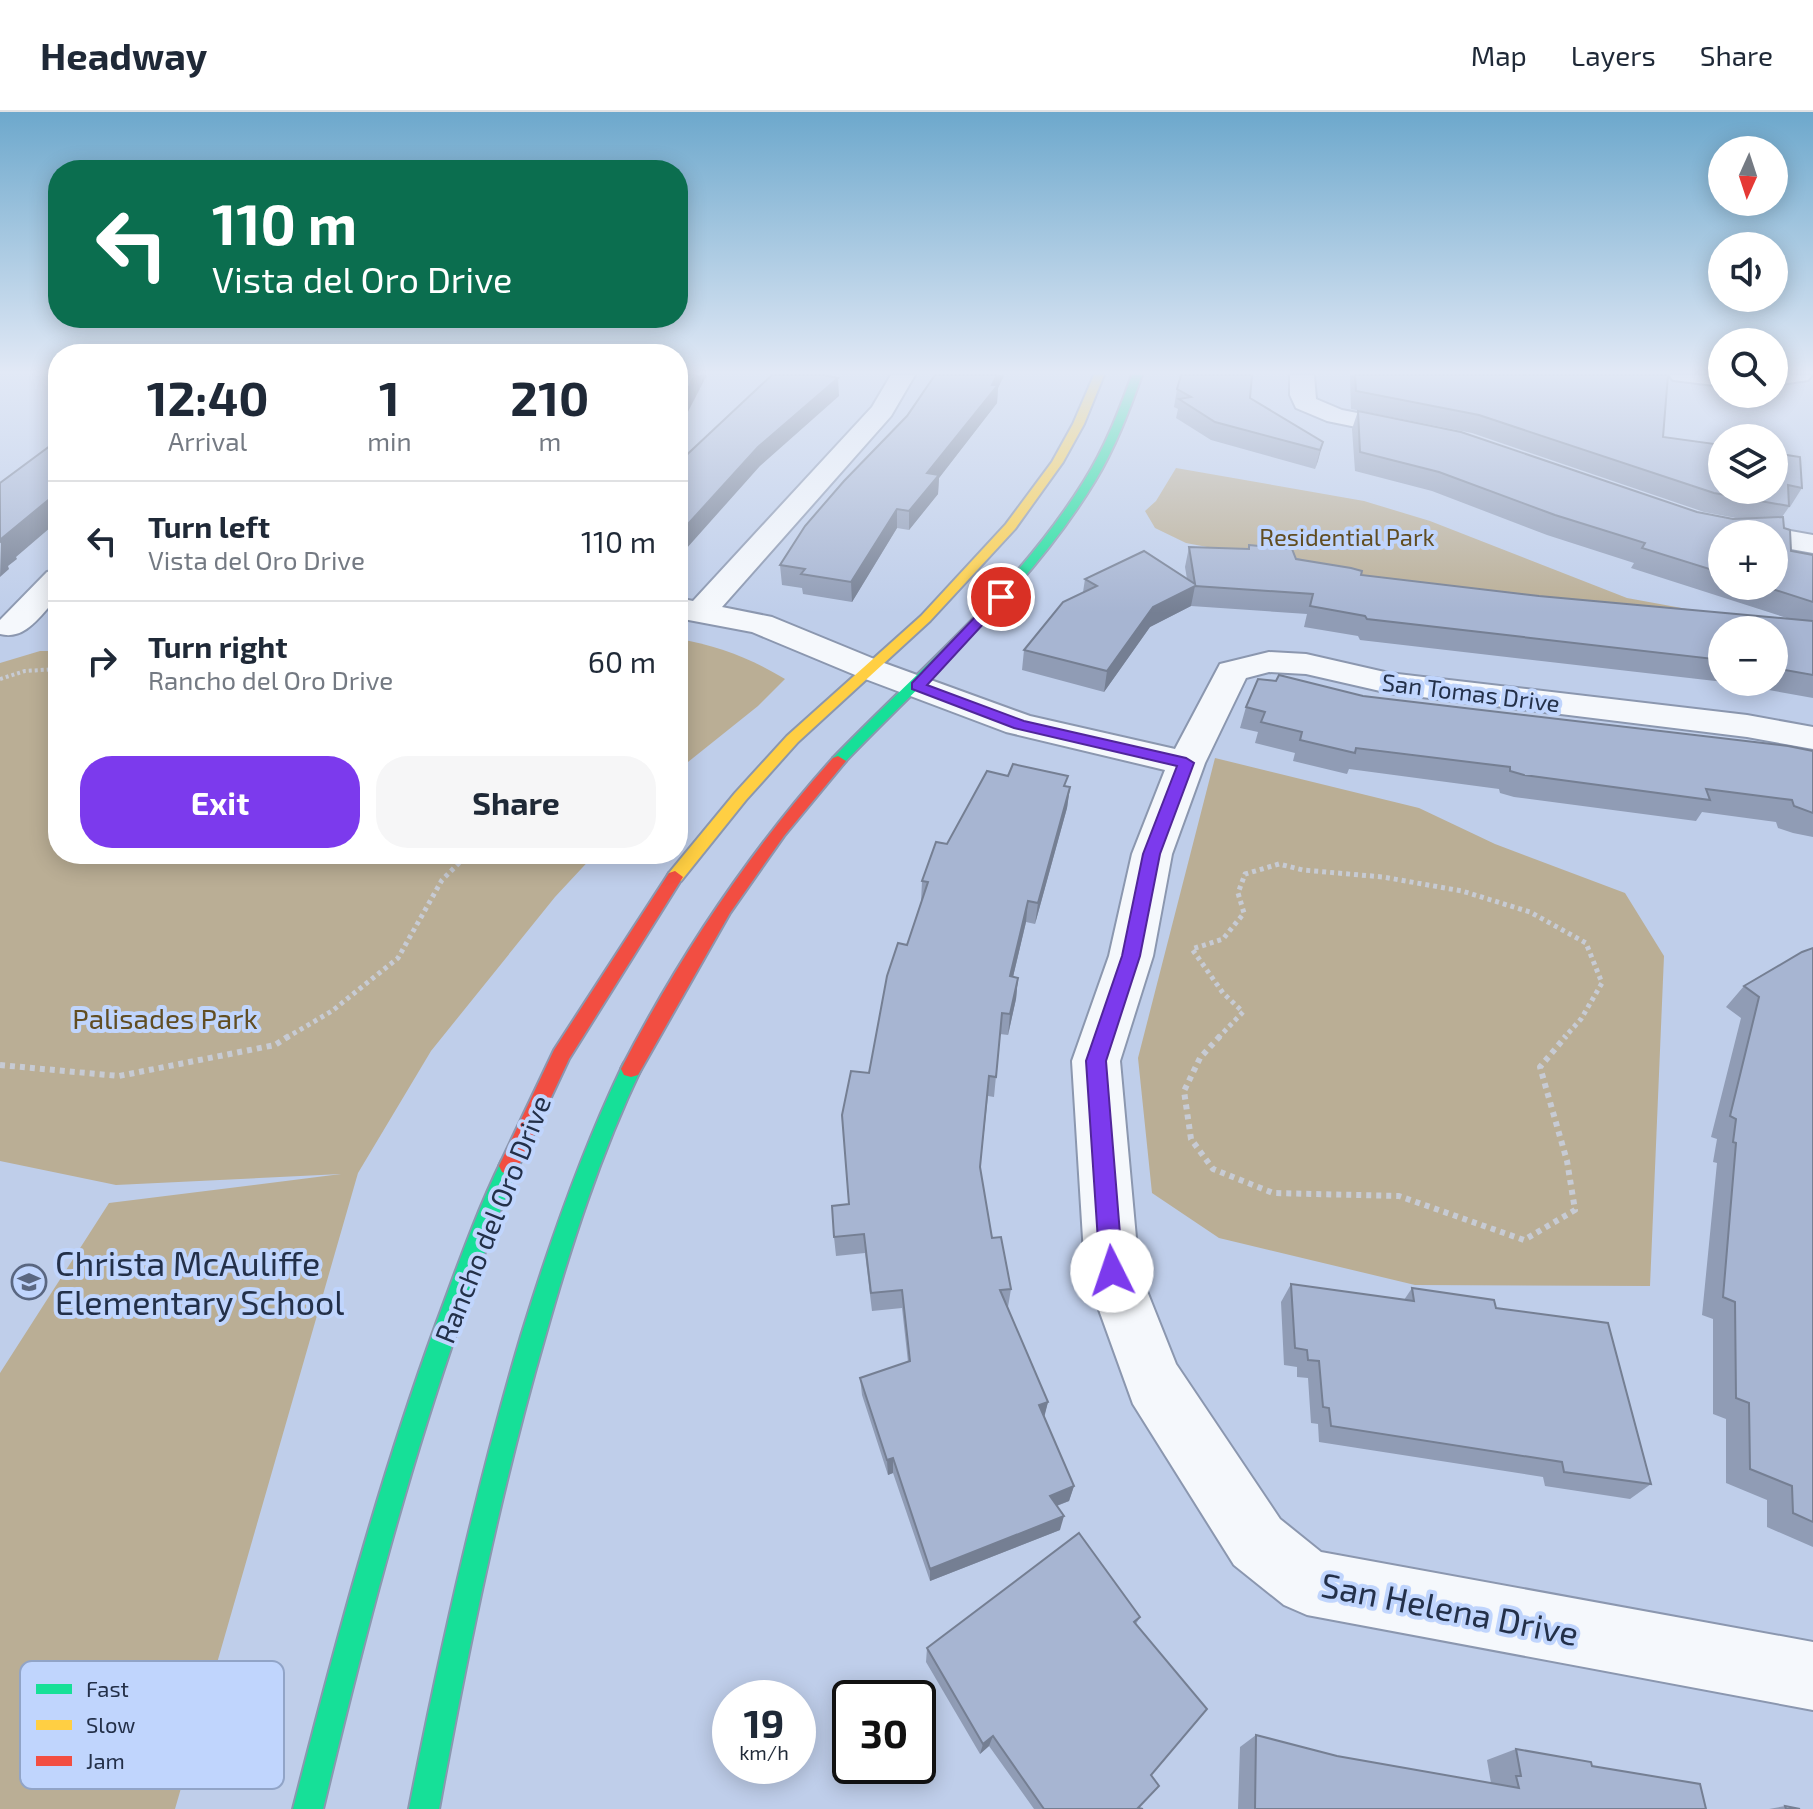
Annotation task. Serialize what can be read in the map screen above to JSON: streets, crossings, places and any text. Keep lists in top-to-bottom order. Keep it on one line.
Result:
{"streets":{"main road":["Rancho del Oro Drive"],"street":["San Tomas Drive","San Helena Drive"]},"crossings":[["San Tomas Drive","San Helena Drive"]],"parks":["Residential Park","Palisades Park"],"places":{"school or university":["Christa McAuliffe Elementary School"]},"legend":["Fast","Slow","Jam"],"north":"bottom","page":{"header":"Headway","nav":["Map","Layers","Share"],"map_buttons":["+","−"],"turn":["110 m","Vista del Oro Drive"],"eta":["12:40","Arrival","1","min","210","m"],"list":[{"name":"Turn left","note":"Vista del Oro Drive","value":"110 m"},{"name":"Turn right","note":"Rancho del Oro Drive","value":"60 m"}],"buttons":["Exit","Share"],"speed":"19 km/h","limit":"30"}}
